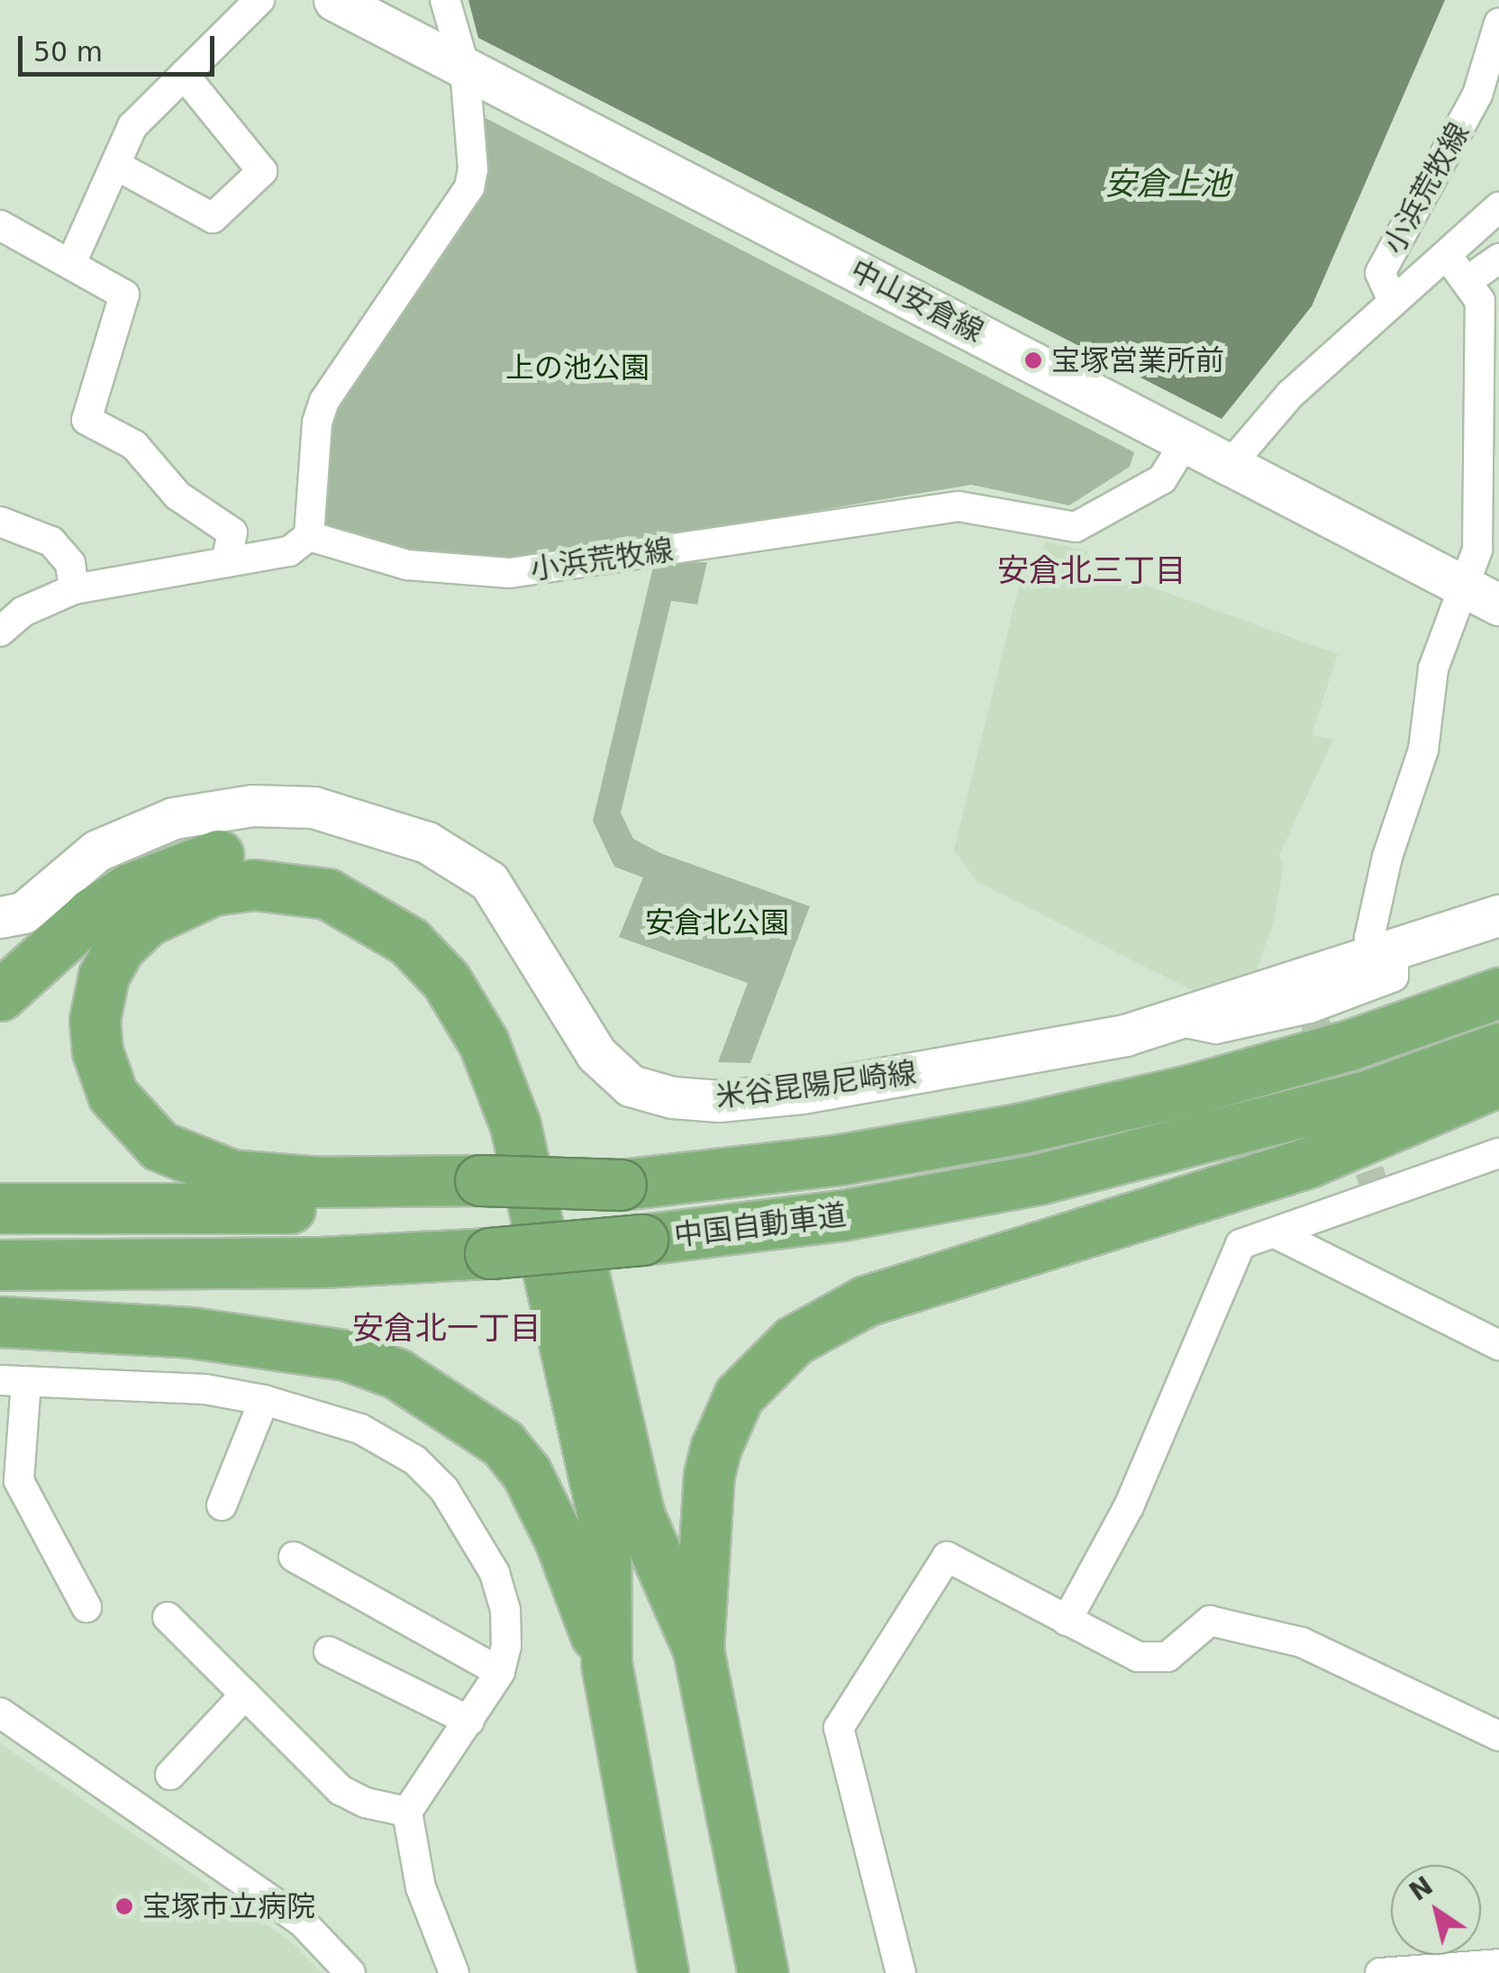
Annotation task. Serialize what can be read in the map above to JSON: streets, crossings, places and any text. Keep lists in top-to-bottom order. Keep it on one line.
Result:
{"streets":{"highway":["中国自動車道"],"main road":["中山安倉線","米谷昆陽尼崎線"],"street":["小浜荒牧線"]},"crossings":[["小浜荒牧線","中山安倉線"]],"districts":["安倉北三丁目","安倉北一丁目"],"water":["安倉上池"],"parks":["上の池公園","安倉北公園"],"places":["宝塚営業所前","宝塚市立病院"],"scale_bar":"50 m","north":"top left"}
